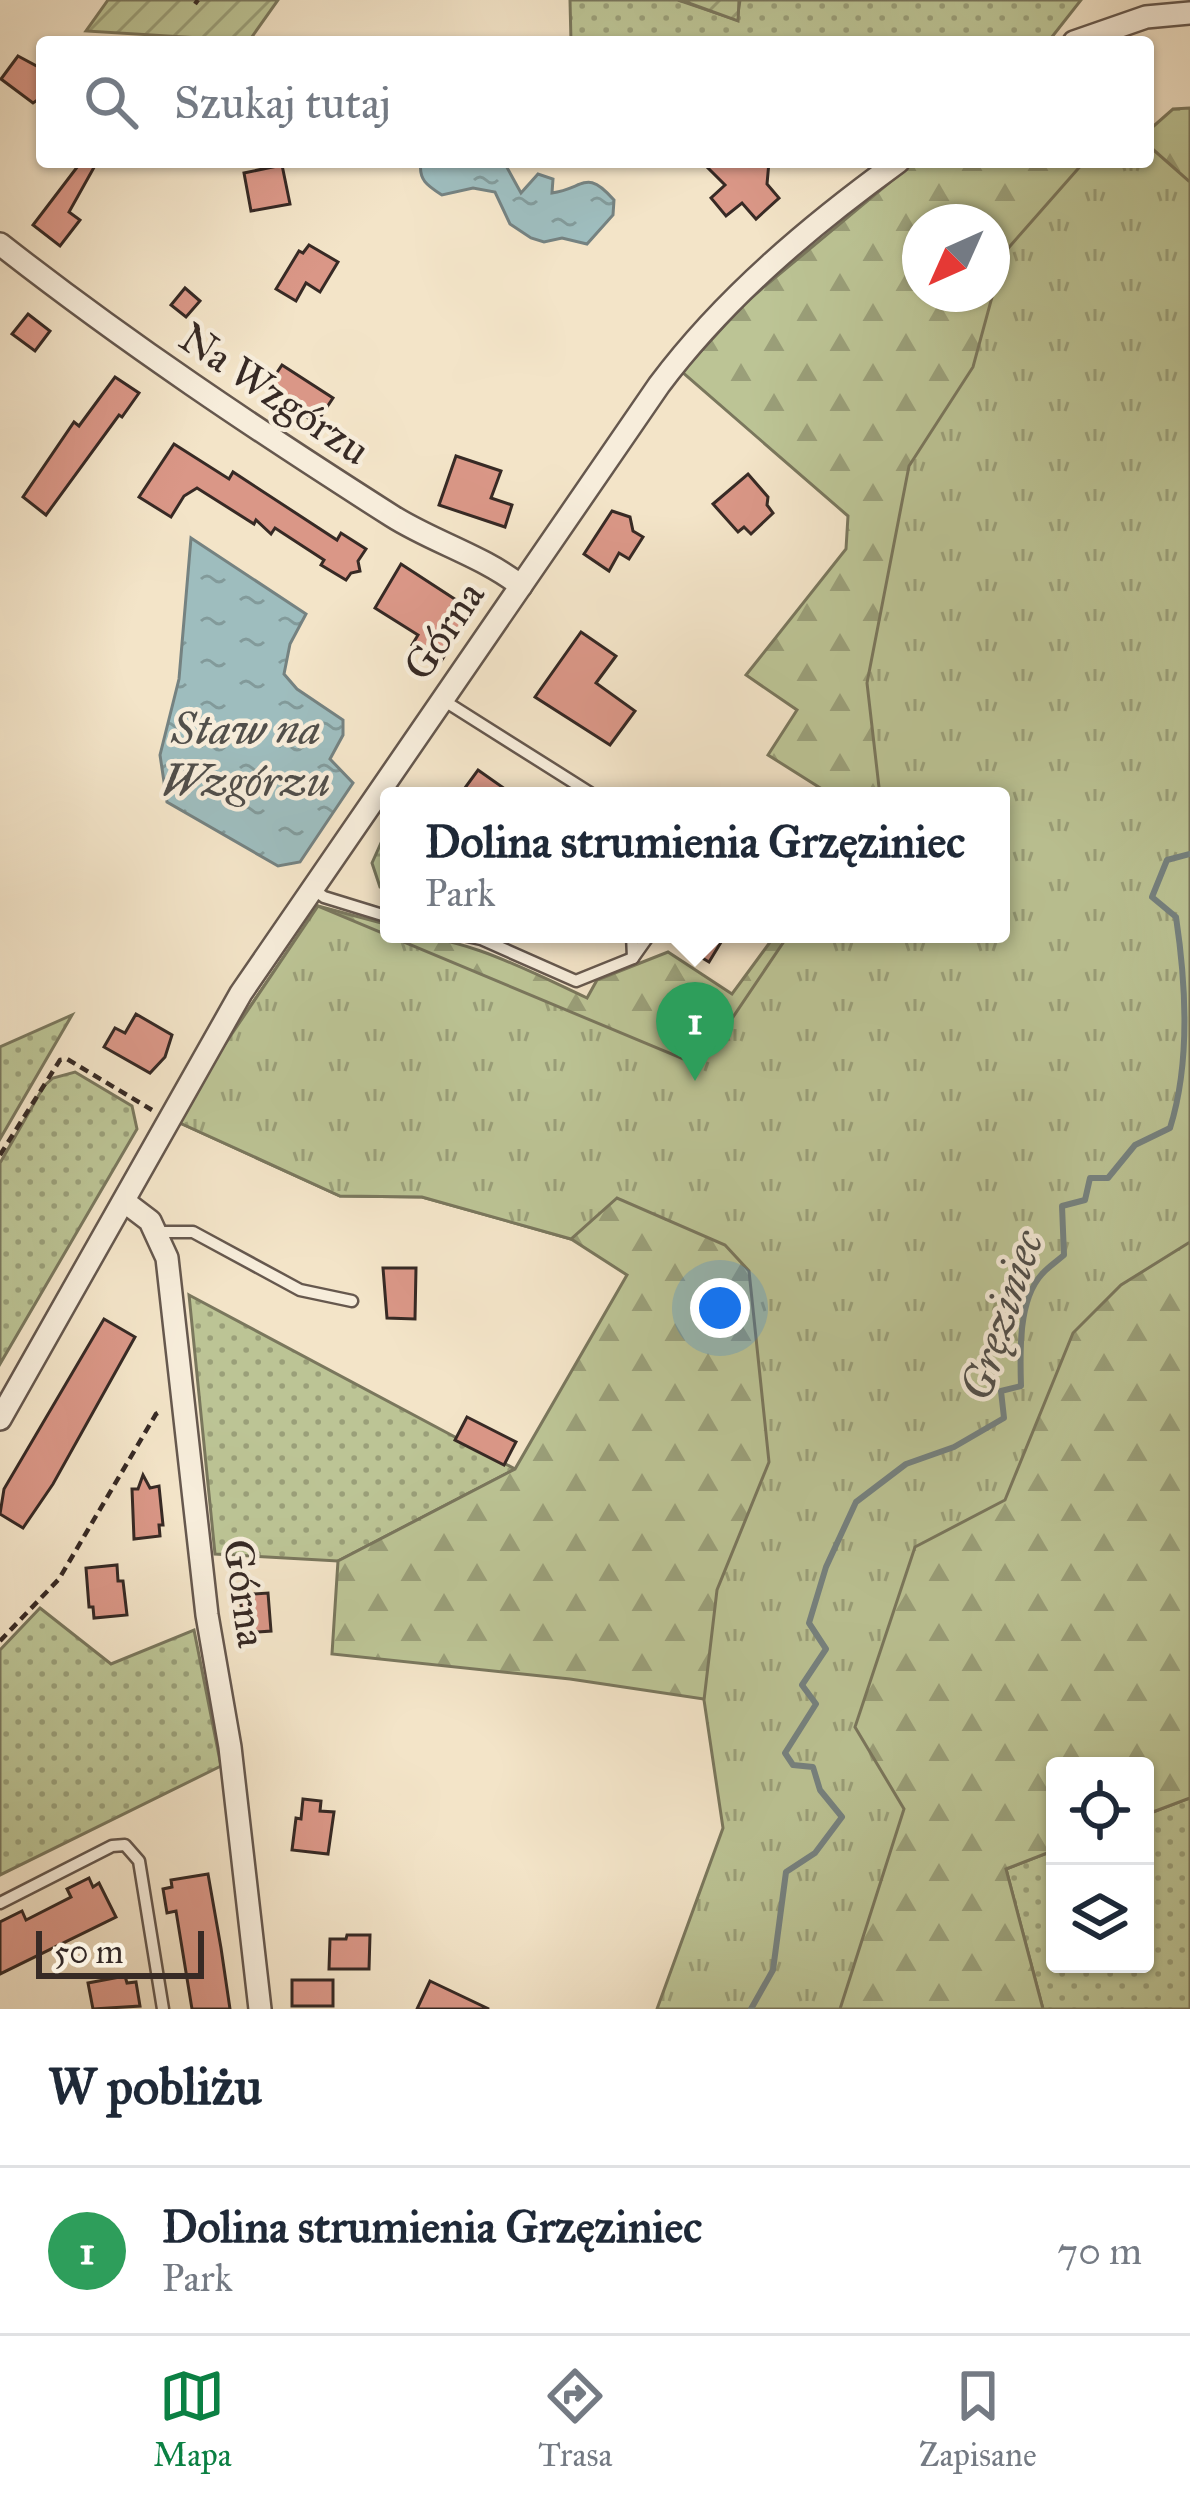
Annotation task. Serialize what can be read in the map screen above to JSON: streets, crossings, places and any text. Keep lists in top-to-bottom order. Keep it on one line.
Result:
{"streets":{"street":["Na Wzgórzu","Górna"]},"crossings":[["Na Wzgórzu","Górna"]],"water":["Staw na Wzgórzu","Gręziniec"],"scale_bar":"50 m","north":"bottom left","page":{"search":"Szukaj tutaj","popup":["Dolina strumienia Grzęziniec","Park"],"pins":"1","scale":"50 m","heading":"W pobliżu","list":[{"mark":"1","name":"Dolina strumienia Grzęziniec","note":"Park","value":"70 m"}],"nav":["Mapa","Trasa","Zapisane"]}}
